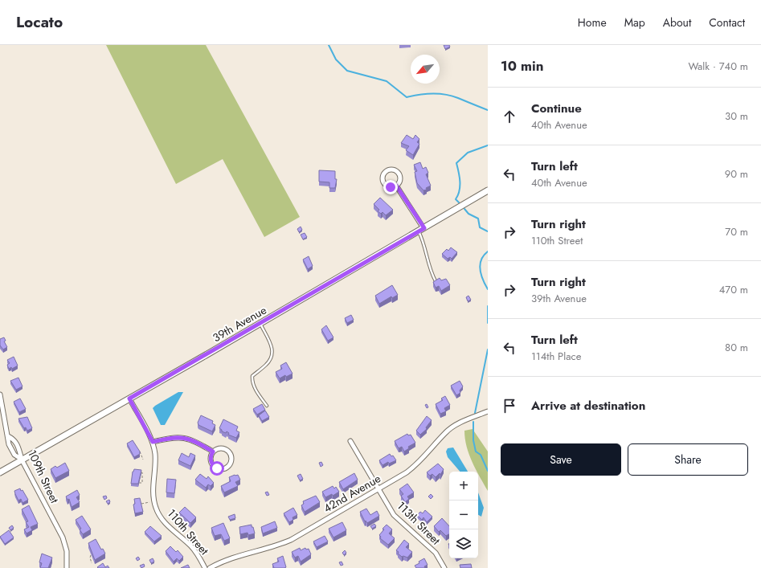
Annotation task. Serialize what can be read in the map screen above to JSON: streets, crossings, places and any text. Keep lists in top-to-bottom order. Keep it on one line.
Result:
{"streets":{"main road":["39th Avenue"],"street":["109th Street","42nd Avenue","113th Street","110th Street"]},"crossings":[["39th Avenue","109th Street"],["39th Avenue","110th Street"],["42nd Avenue","113th Street"]],"north":"bottom left","page":{"header":"Locato","nav":["Home","Map","About","Contact"],"heading":["10 min","Walk · 740 m"],"list":[["Continue","40th Avenue","30 m"],["Turn left","40th Avenue","90 m"],["Turn right","110th Street","70 m"],["Turn right","39th Avenue","470 m"],["Turn left","114th Place","80 m"],"Arrive at destination"],"buttons":["Save","Share"],"map_buttons":["+","−"]}}
